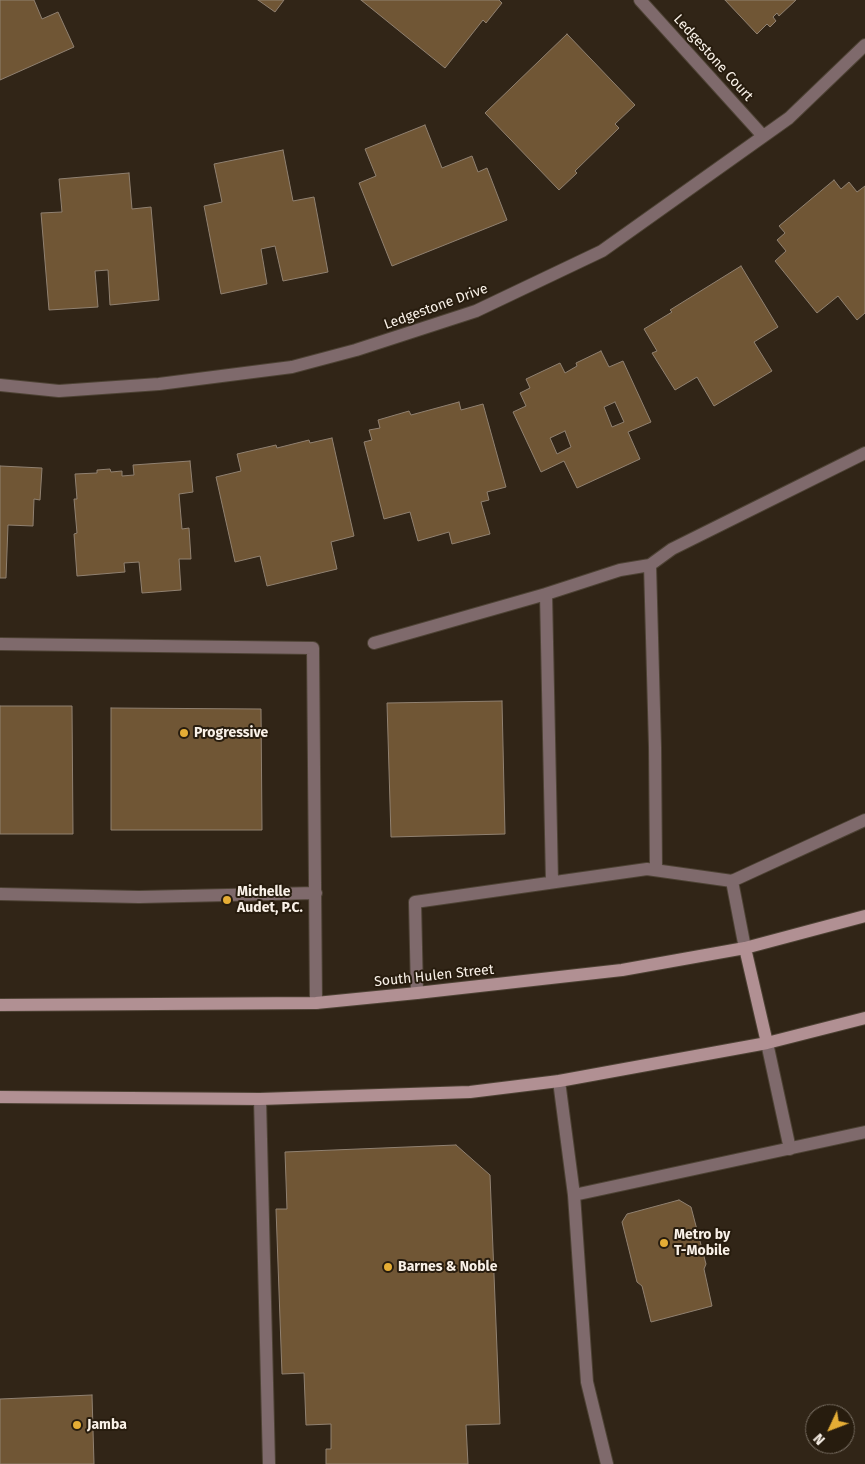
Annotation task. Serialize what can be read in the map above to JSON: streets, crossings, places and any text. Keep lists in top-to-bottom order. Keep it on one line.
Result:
{"streets":{"main road":["South Hulen Street"],"street":["Ledgestone Court","Ledgestone Drive"]},"crossings":[["Ledgestone Court","Ledgestone Drive"]],"places":["Progressive","Michelle Audet, P.C.","Metro by T-Mobile","Barnes & Noble","Jamba"],"north":"bottom left"}
